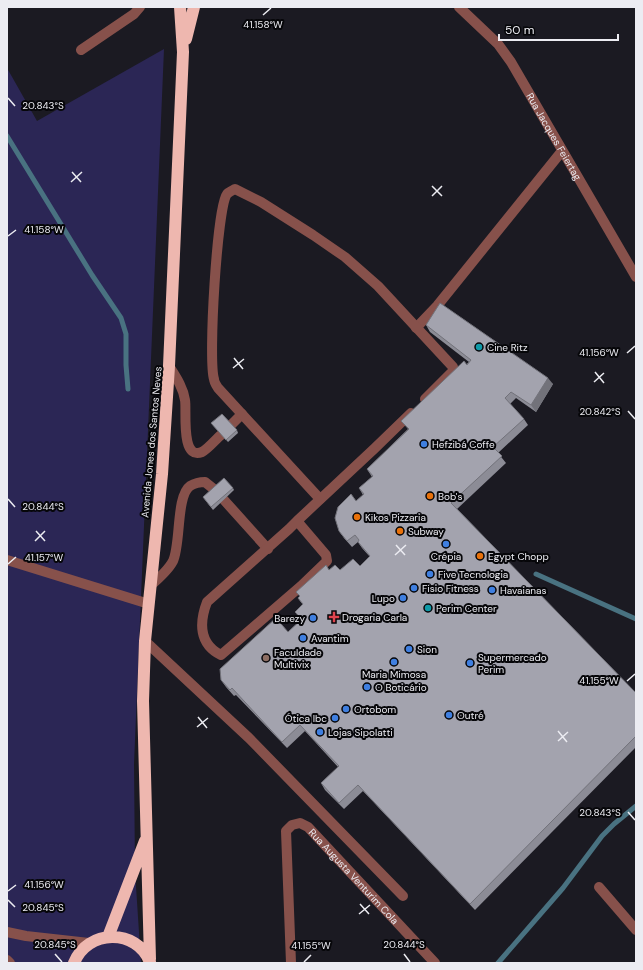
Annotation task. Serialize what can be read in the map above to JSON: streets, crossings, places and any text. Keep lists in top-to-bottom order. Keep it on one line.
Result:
{"streets":{"highway":["Avenida Jones dos Santos Neves"],"street":["Rua Jacques Feiertag","Rua Augusta Venturim Cola"]},"places":{"other":["Cine Ritz","Hefzibá Coffe","Bob's","Kikos Pizzaria","Subway","Crépia","Egypt Chopp","Five Tecnologia","Fisio Fitness","Havaianas","Lupo","Perim Center","Barezy","Avantim","Sion","Faculdade Multivix","Maria Mimosa","Supermercado Perim","O Boticário","Ortobom","Outré","Ótica Ibc","Lojas Sipolatti"],"health":["Drogaria Carla"]},"scale_bar":"50 m","coordinates":["41.158°W","20.843°S","41.156°W","20.842°S","20.844°S","41.157°W","41.155°W","20.845°S"]}
